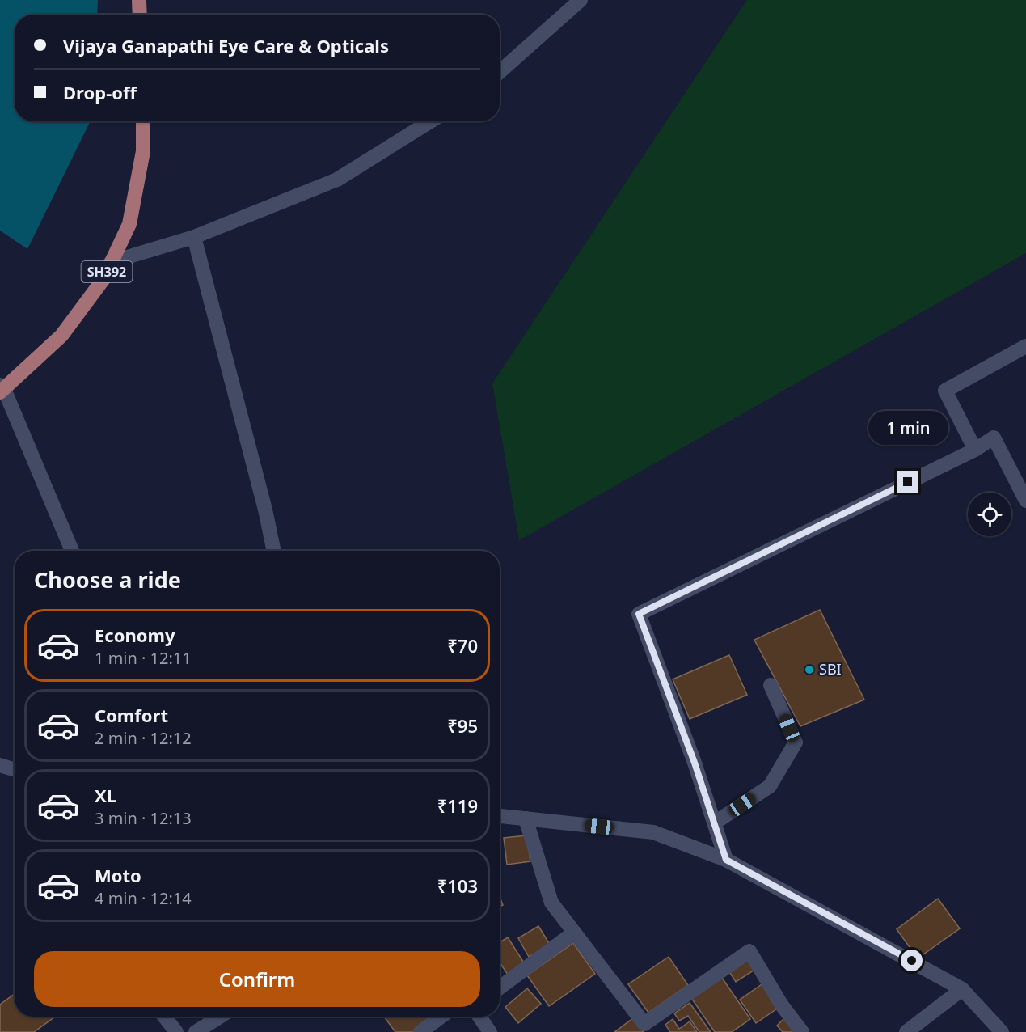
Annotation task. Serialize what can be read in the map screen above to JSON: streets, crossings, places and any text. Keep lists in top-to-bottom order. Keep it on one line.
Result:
{"streets":{"main road":["SH392"]},"places":["SBI"],"page":{"banner":["Vijaya Ganapathi Eye Care & Opticals","Drop-off"],"bubble":"1 min","heading":"Choose a ride","list":[{"name":"Economy","note":"1 min · 12:11","value":"₹70"},{"name":"Comfort","note":"2 min · 12:12","value":"₹95"},{"name":"XL","note":"3 min · 12:13","value":"₹119"},{"name":"Moto","note":"4 min · 12:14","value":"₹103"}],"buttons":"Confirm"}}
